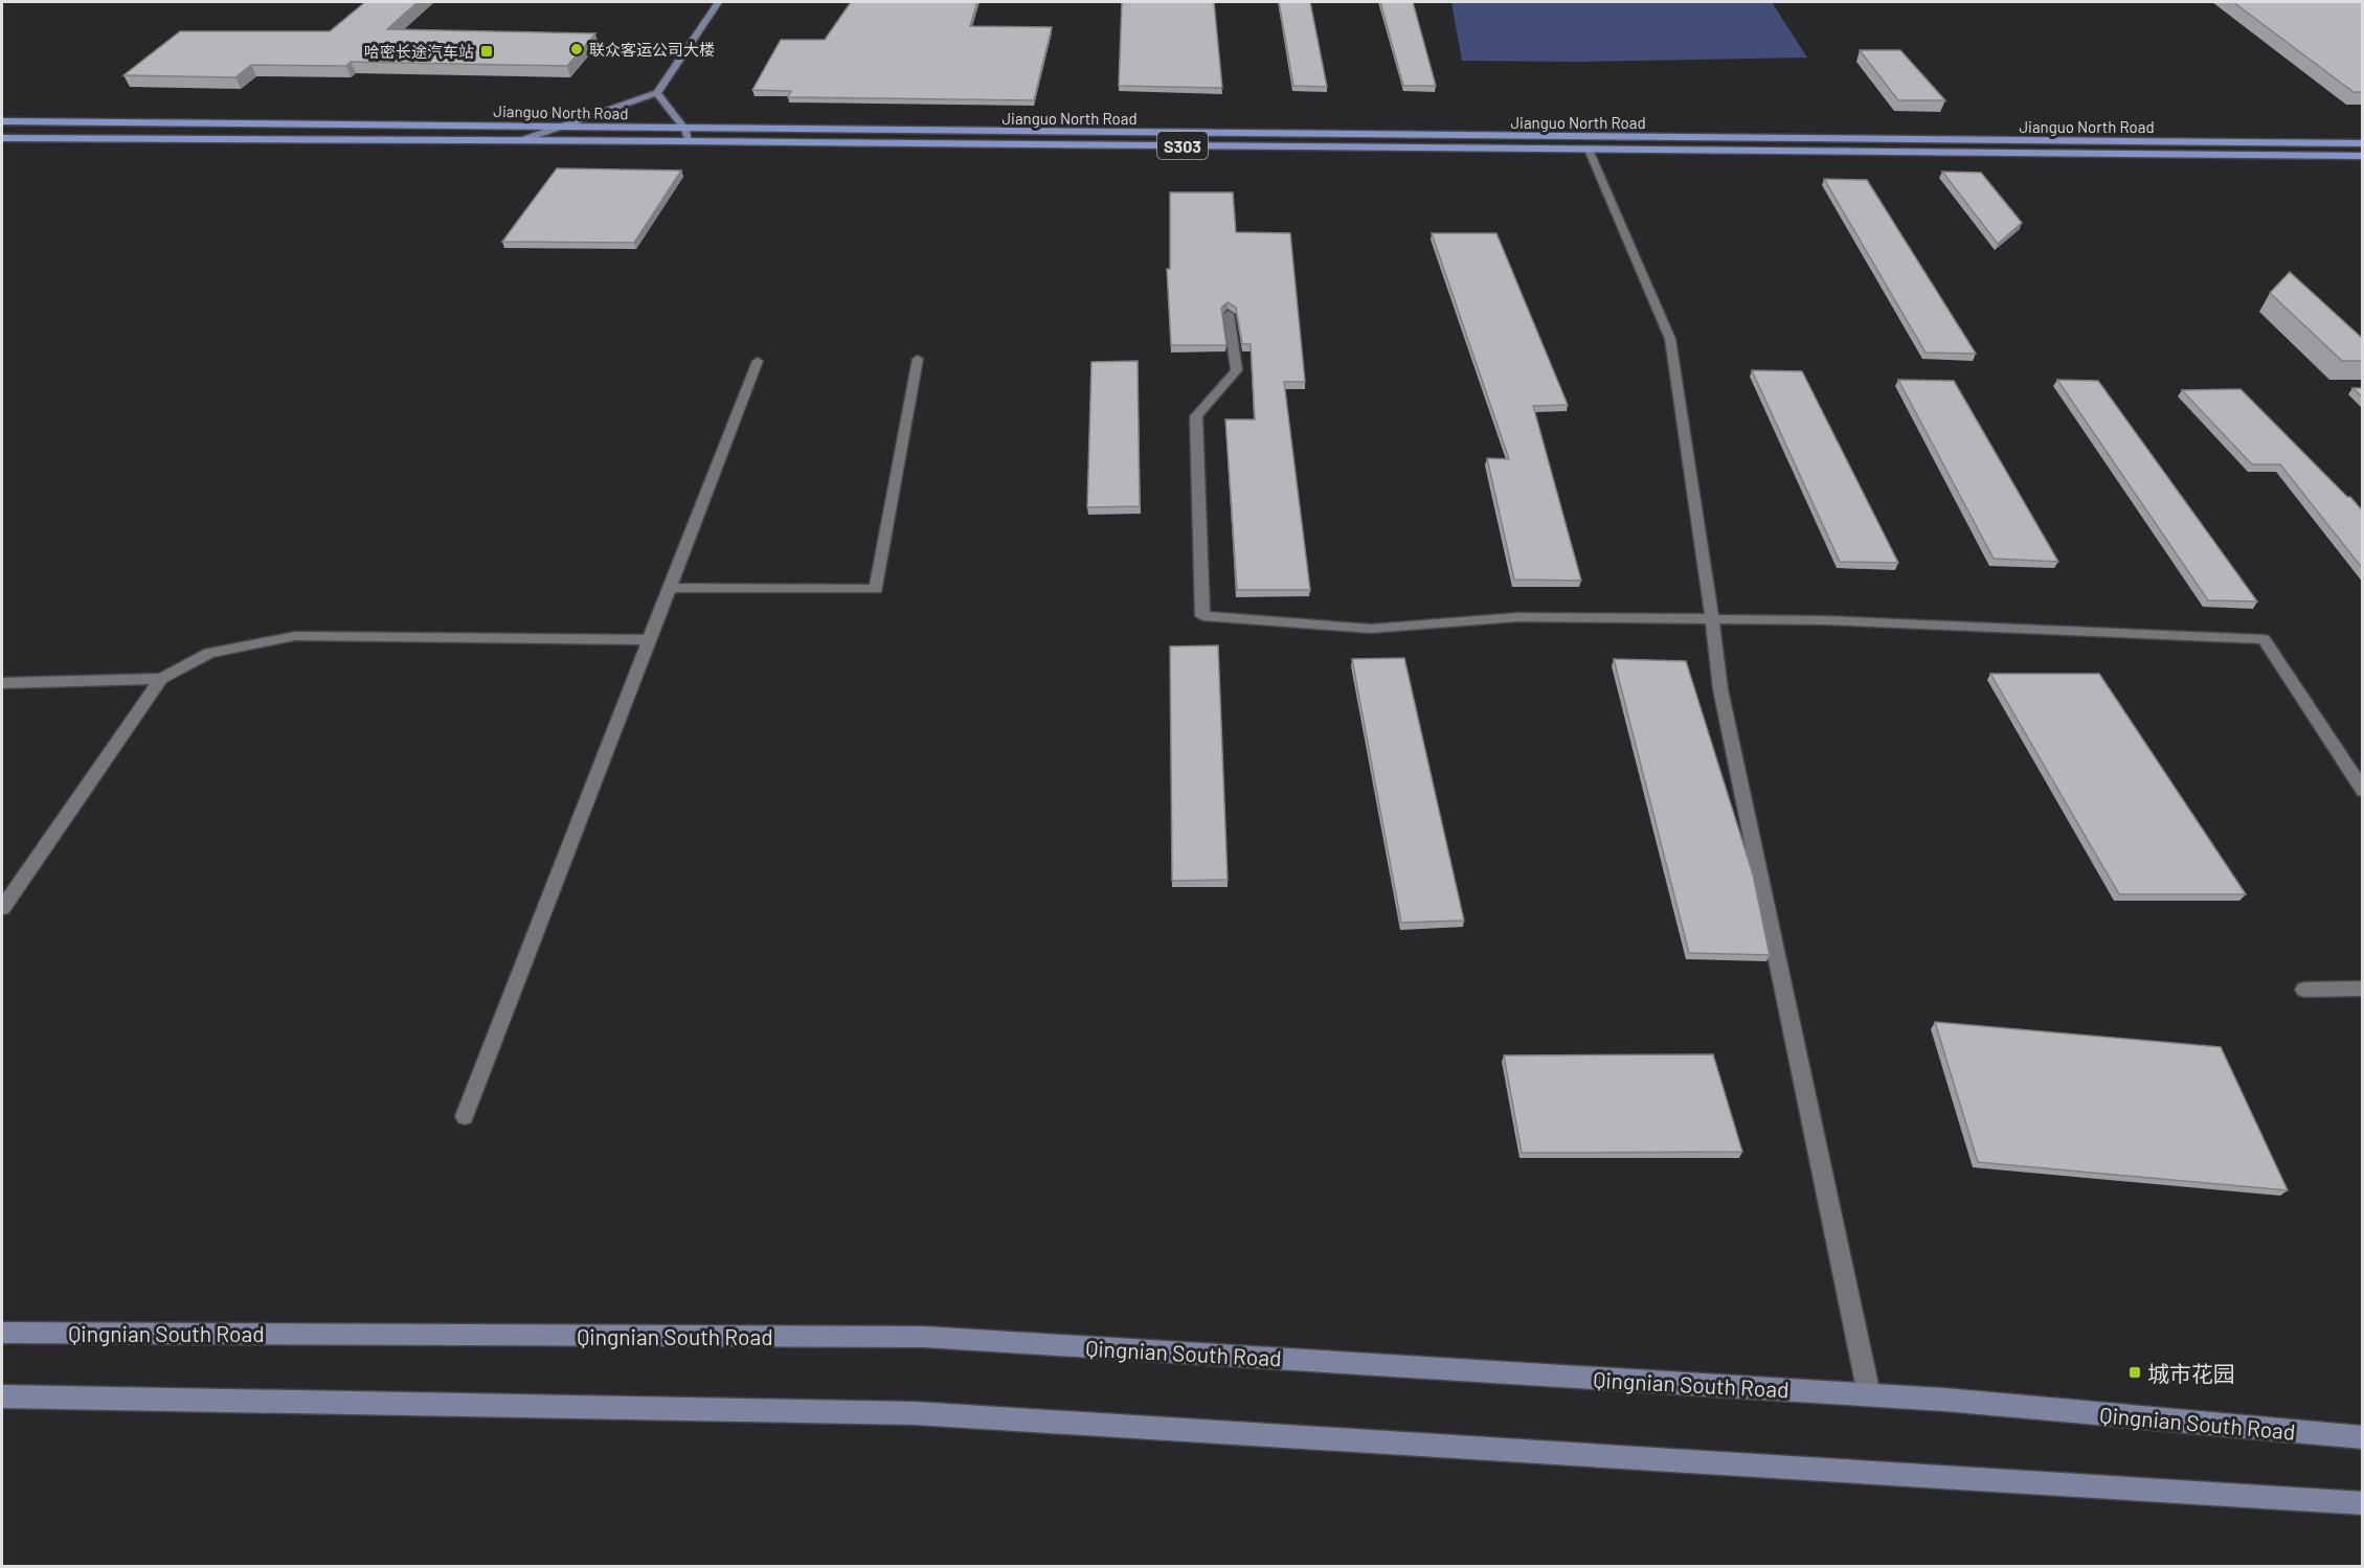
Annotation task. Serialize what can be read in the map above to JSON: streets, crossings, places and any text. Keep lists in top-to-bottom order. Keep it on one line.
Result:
{"streets":{"main road":["Jianguo North Road","S303"],"street":["Qingnian South Road"]},"places":{"other":["联众客运公司大楼"],"transit":["哈密长途汽车站","城市花园"]}}
